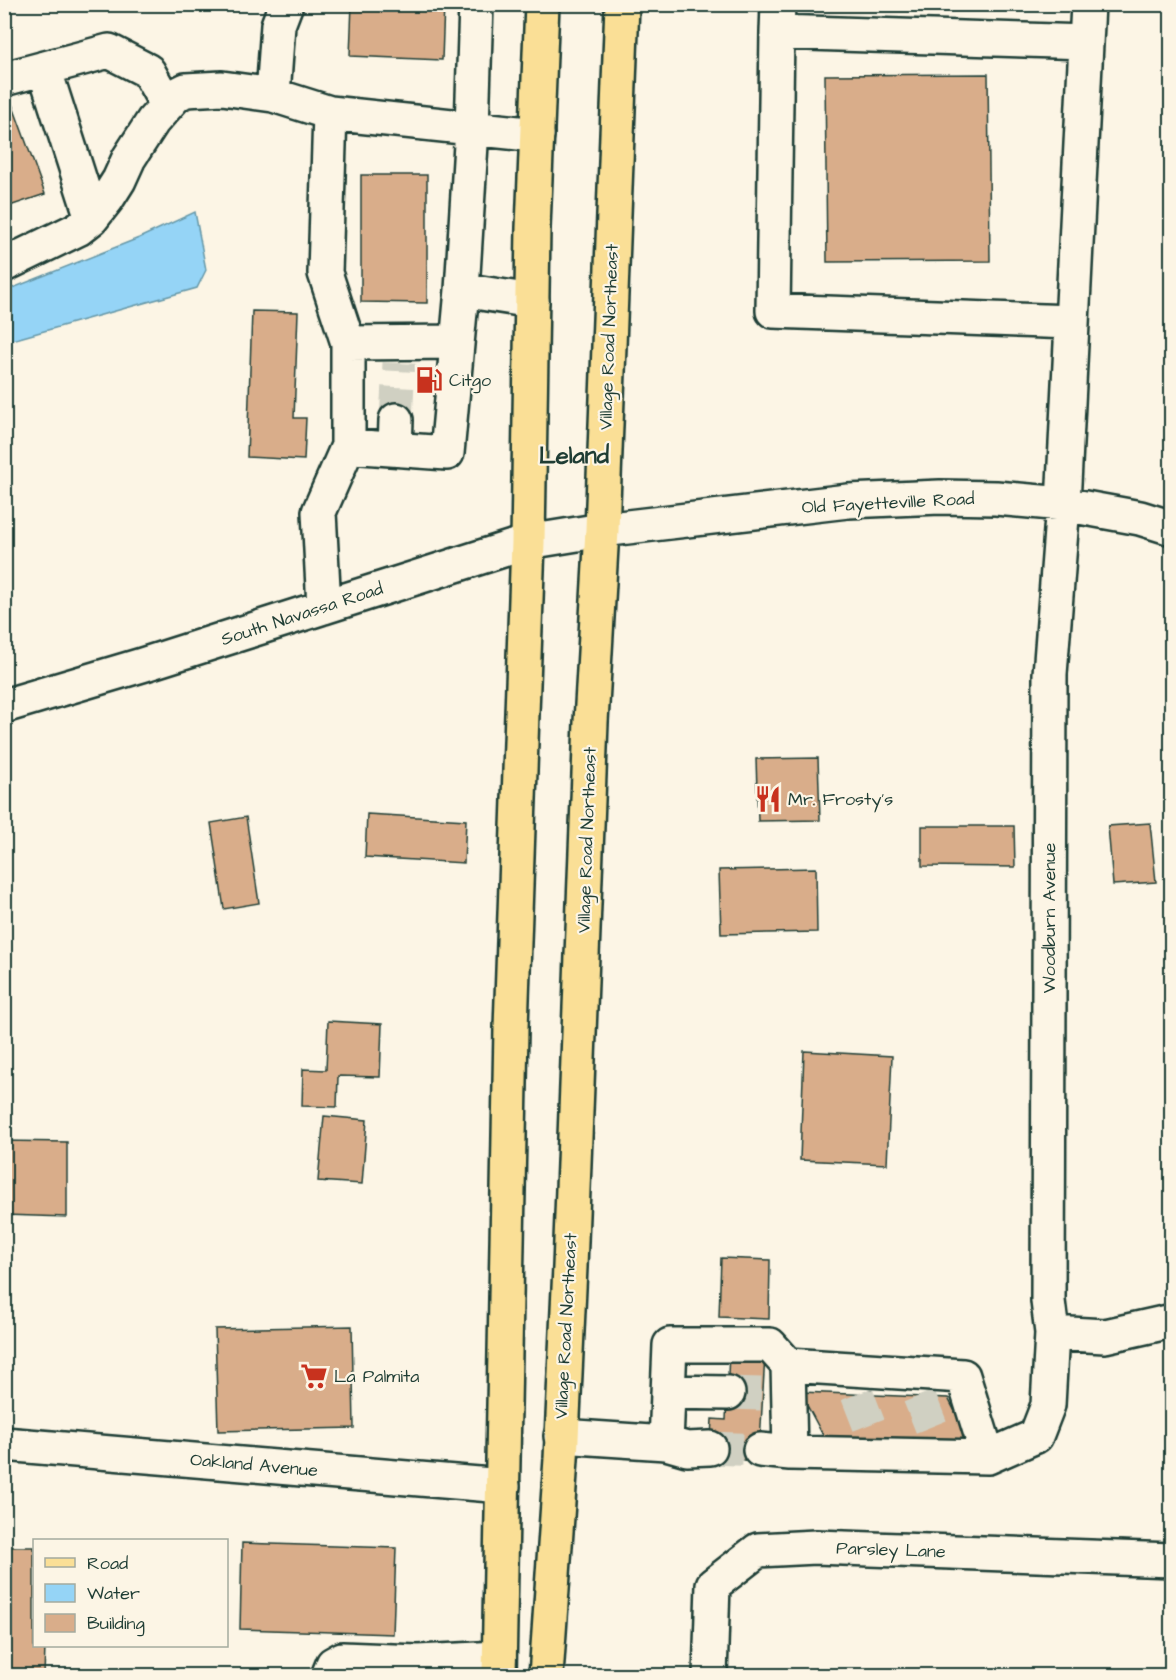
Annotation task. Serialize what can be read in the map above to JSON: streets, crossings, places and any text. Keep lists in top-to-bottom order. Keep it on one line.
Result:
{"streets":{"main road":["Village Road Northeast"],"street":["Old Fayetteville Road","South Navassa Road","Woodburn Avenue","Oakland Avenue","Parsley Lane"]},"crossings":[["Village Road Northeast","Old Fayetteville Road"],["Village Road Northeast","South Navassa Road"],["Old Fayetteville Road","South Navassa Road"],["Old Fayetteville Road","Woodburn Avenue"]],"districts":["Leland"],"places":{"fuel station":["Citgo"],"restaurant":["Mr. Frosty's"],"supermarket":["La Palmita"]},"legend":["Road","Water","Building"]}
